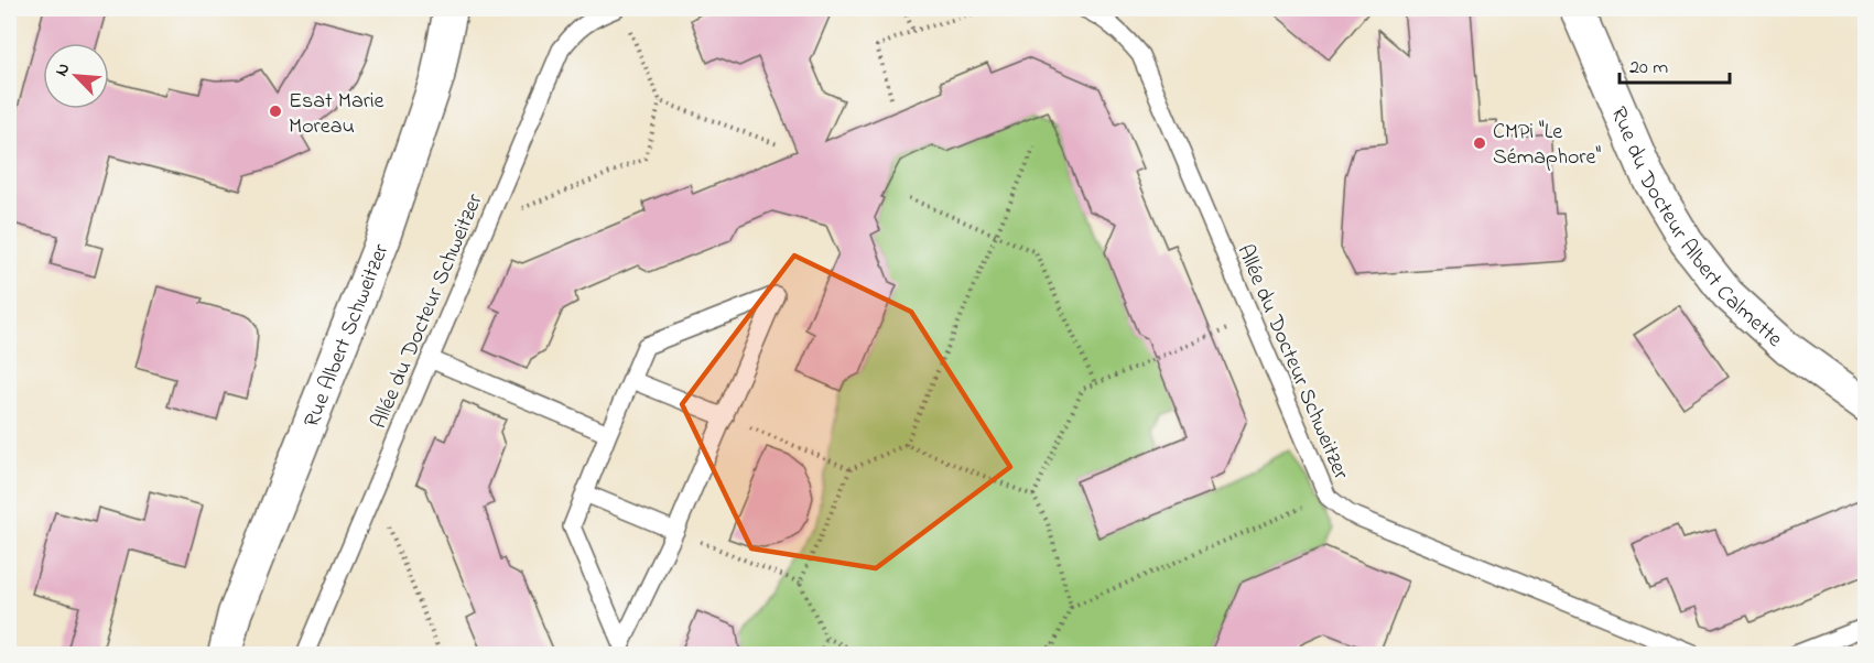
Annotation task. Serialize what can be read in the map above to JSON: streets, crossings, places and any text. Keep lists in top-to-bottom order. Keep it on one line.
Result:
{"streets":{"street":["Rue du Docteur Albert Calmette","Rue Albert Schweitzer"],"lane":["Allée du Docteur Schweitzer"]},"places":["Esat Marie Moreau","CMPi \"Le Sémaphore\""],"scale_bar":"20 m","north":"top left"}
